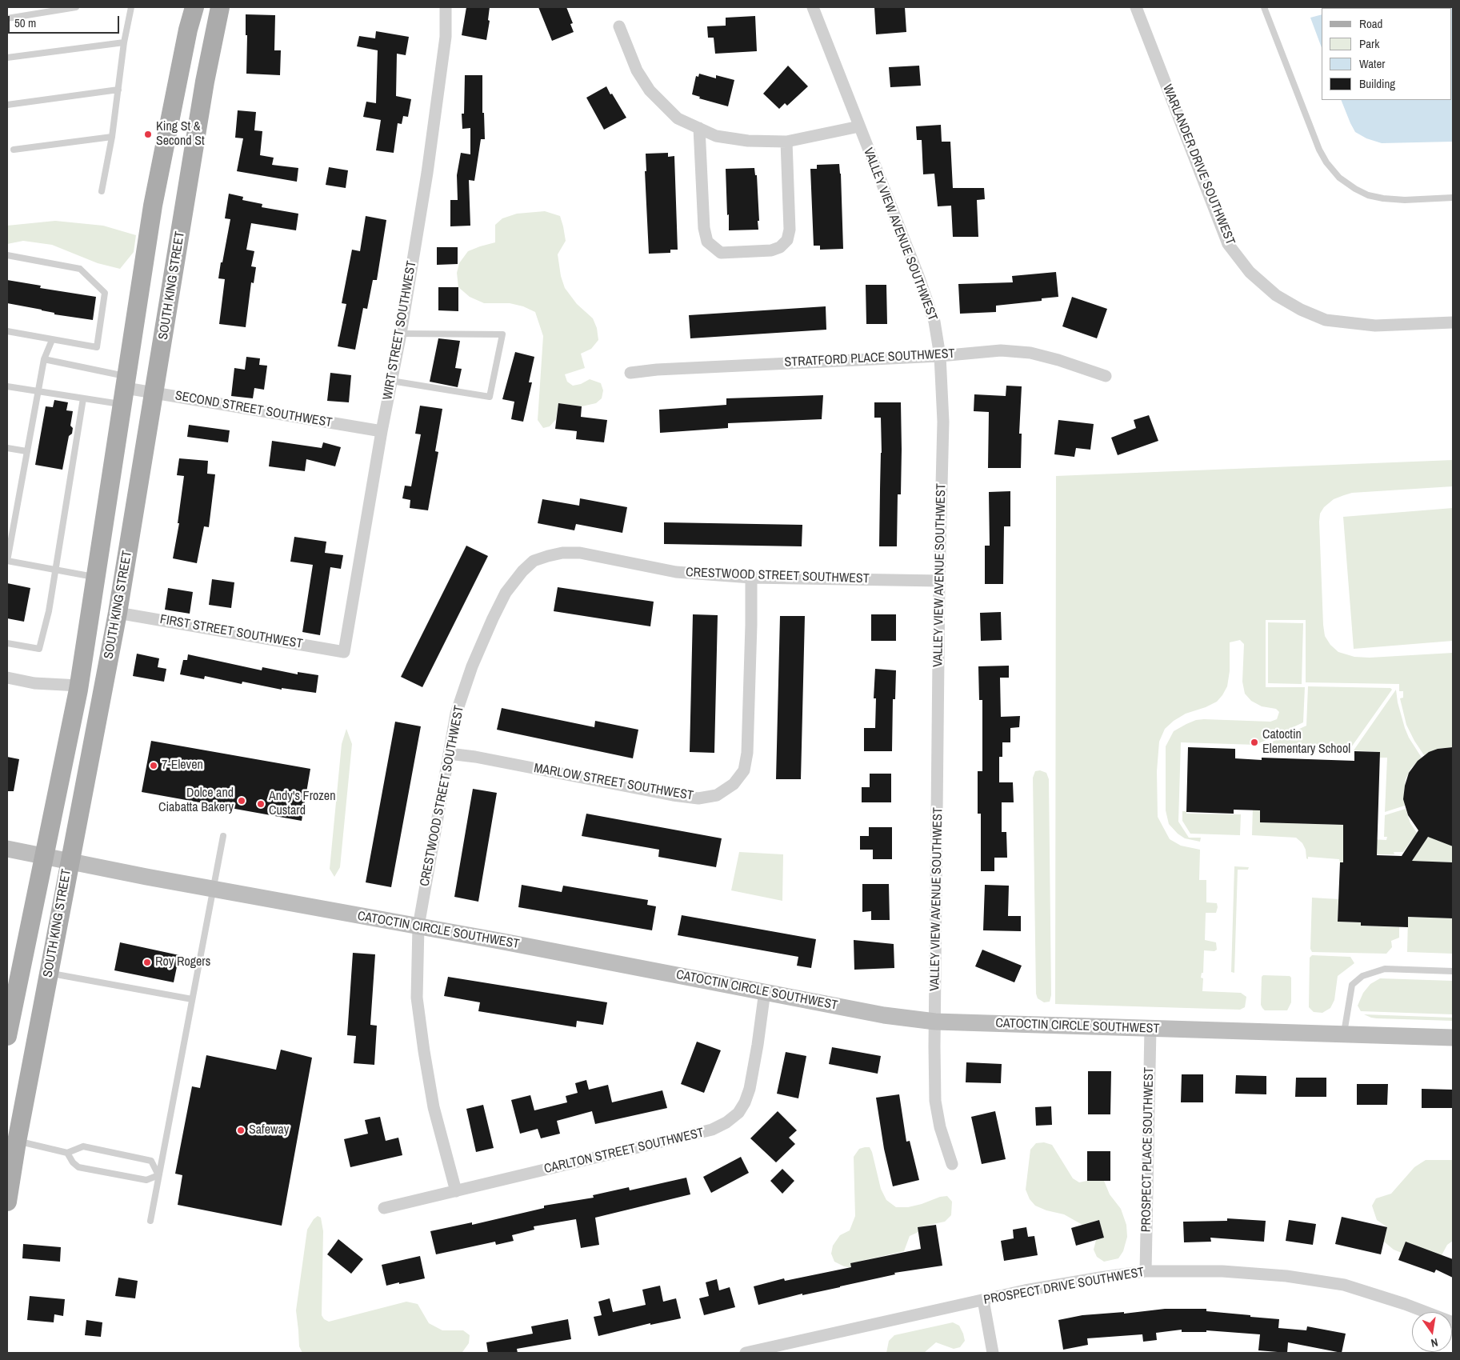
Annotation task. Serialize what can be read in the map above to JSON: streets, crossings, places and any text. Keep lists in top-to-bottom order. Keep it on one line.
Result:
{"streets":{"main road":["SOUTH KING STREET","CATOCTIN CIRCLE SOUTHWEST"],"street":["WARLANDER DRIVE SOUTHWEST","VALLEY VIEW AVENUE SOUTHWEST","WIRT STREET SOUTHWEST","STRATFORD PLACE SOUTHWEST","SECOND STREET SOUTHWEST","CRESTWOOD STREET SOUTHWEST","FIRST STREET SOUTHWEST","MARLOW STREET SOUTHWEST","PROSPECT PLACE SOUTHWEST","CARLTON STREET SOUTHWEST","PROSPECT DRIVE SOUTHWEST"]},"crossings":[["VALLEY VIEW AVENUE SOUTHWEST","STRATFORD PLACE SOUTHWEST"],["VALLEY VIEW AVENUE SOUTHWEST","CRESTWOOD STREET SOUTHWEST"],["VALLEY VIEW AVENUE SOUTHWEST","CATOCTIN CIRCLE SOUTHWEST"],["SOUTH KING STREET","SECOND STREET SOUTHWEST"],["SOUTH KING STREET","FIRST STREET SOUTHWEST"],["SOUTH KING STREET","CATOCTIN CIRCLE SOUTHWEST"],["WIRT STREET SOUTHWEST","SECOND STREET SOUTHWEST"],["WIRT STREET SOUTHWEST","FIRST STREET SOUTHWEST"],["CRESTWOOD STREET SOUTHWEST","MARLOW STREET SOUTHWEST"],["CRESTWOOD STREET SOUTHWEST","CATOCTIN CIRCLE SOUTHWEST"],["CRESTWOOD STREET SOUTHWEST","CARLTON STREET SOUTHWEST"],["CATOCTIN CIRCLE SOUTHWEST","PROSPECT PLACE SOUTHWEST"],["CATOCTIN CIRCLE SOUTHWEST","CARLTON STREET SOUTHWEST"],["PROSPECT PLACE SOUTHWEST","PROSPECT DRIVE SOUTHWEST"]],"places":["King St & Second St","Catoctin Elementary School","7-Eleven","Dolce and Ciabatta Bakery","Andy's Frozen Custard","Roy Rogers","Safeway"],"legend":["Road","Park","Water","Building"],"scale_bar":"50 m","north":"bottom"}
